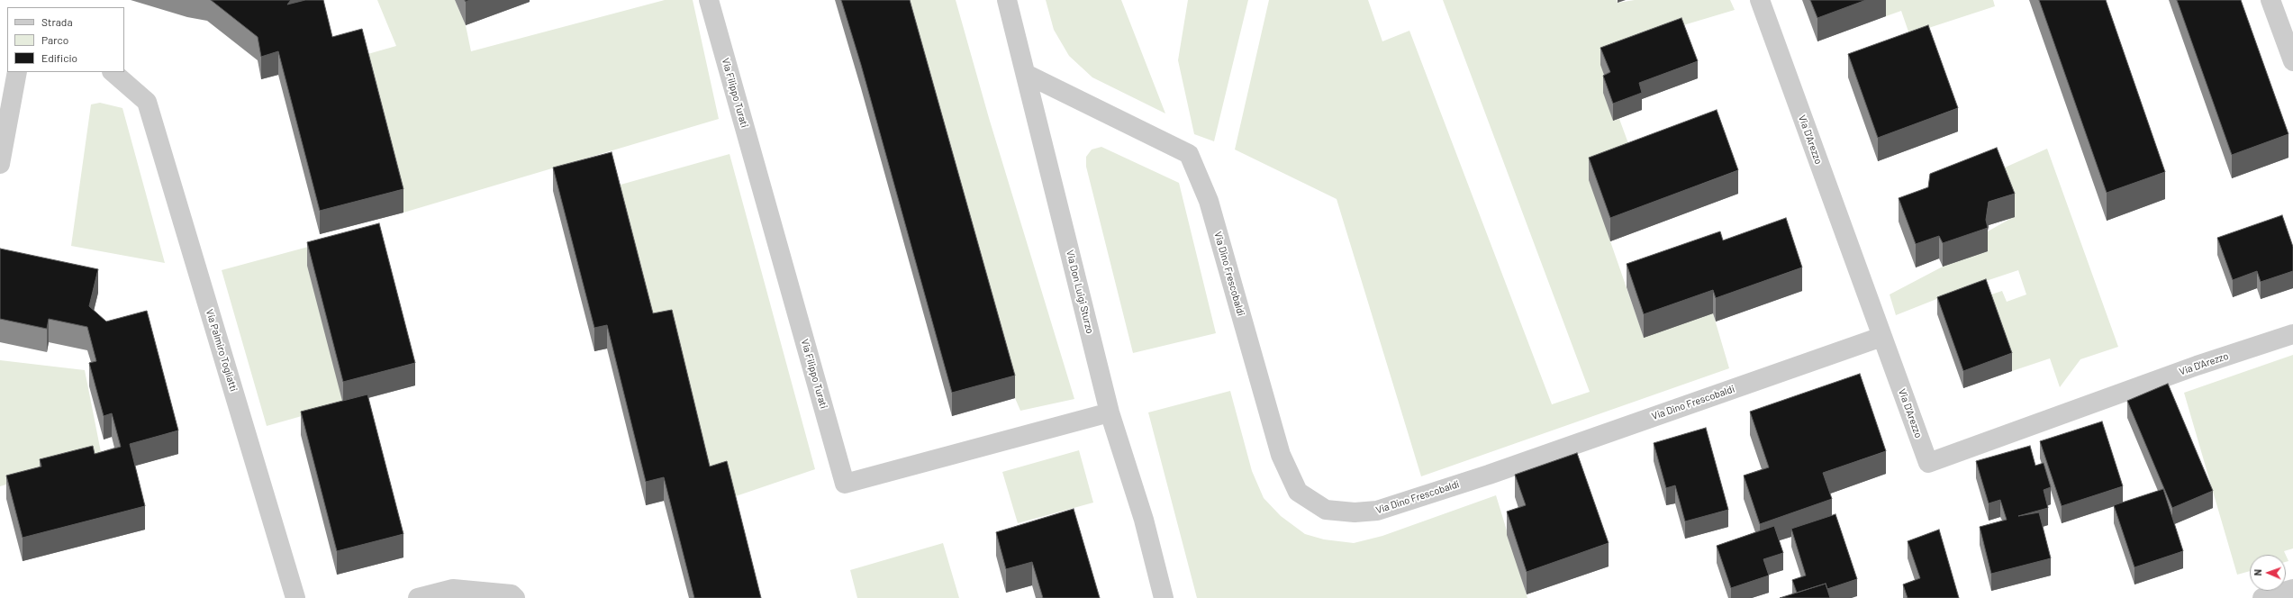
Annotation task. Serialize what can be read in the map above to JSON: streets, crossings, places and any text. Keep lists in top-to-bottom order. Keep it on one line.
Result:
{"streets":{"street":["Via Filippo Turati","Via D'Arezzo","Via Dino Frescobaldi","Via Don Luigi Sturzo","Via Palmiro Togliatti"]},"crossings":[["Via Filippo Turati","Via Don Luigi Sturzo"],["Via D'Arezzo","Via Dino Frescobaldi"],["Via Dino Frescobaldi","Via Don Luigi Sturzo"]],"legend":["Strada","Parco","Edificio"],"north":"left"}
